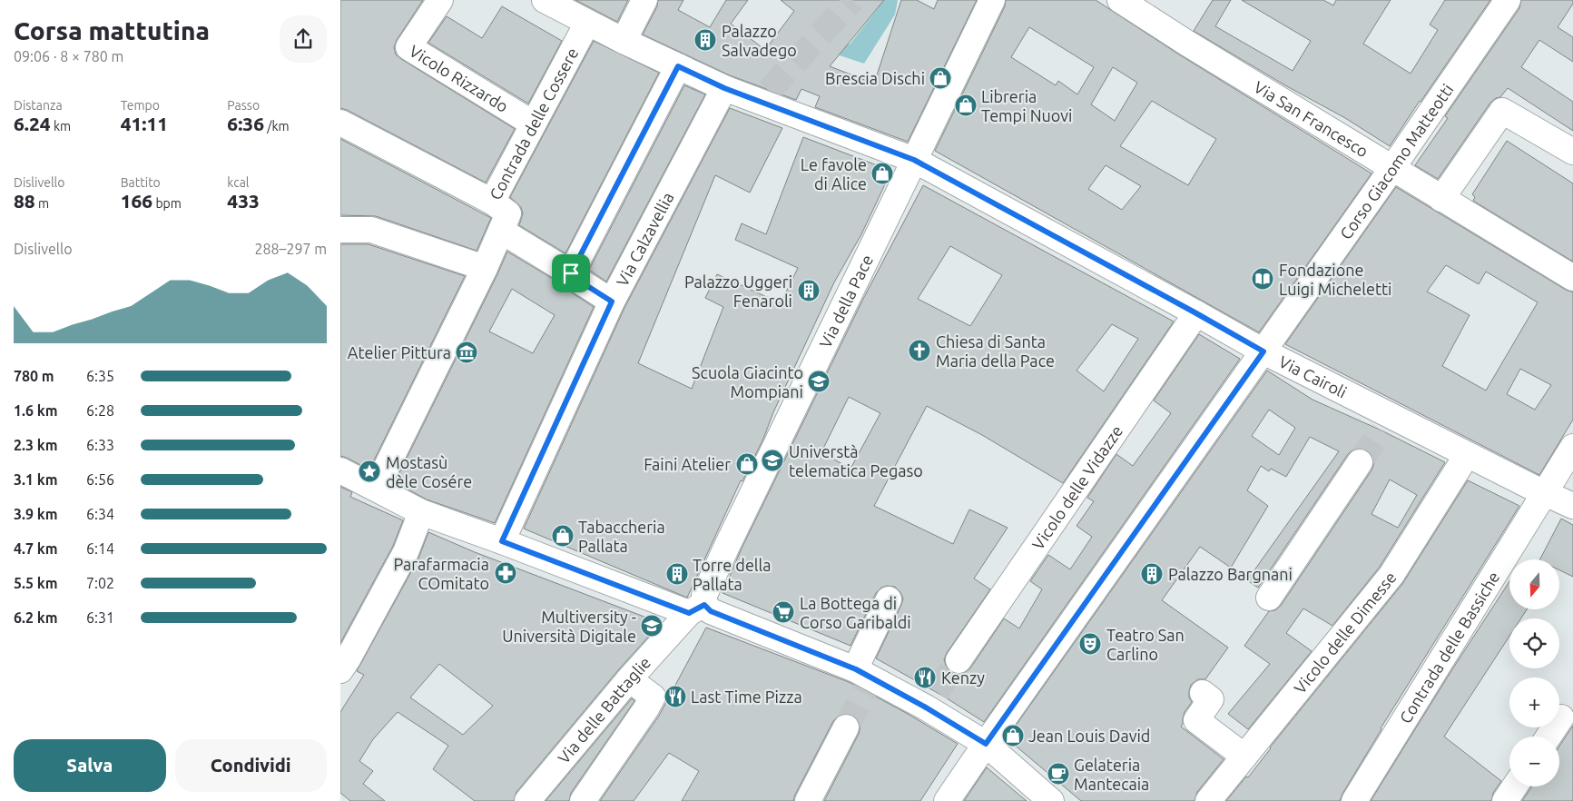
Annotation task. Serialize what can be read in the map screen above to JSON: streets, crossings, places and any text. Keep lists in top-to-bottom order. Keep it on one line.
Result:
{"streets":{"street":["Vicolo Rizzardo","Via San Francesco","Contrada delle Cossere","Corso Giacomo Matteotti","Via Calzavellia","Via della Pace","Via Cairoli","Vicolo delle Vidazze","Vicolo delle Dimesse","Contrada delle Bassiche","Via delle Battaglie"]},"crossings":[["Vicolo Rizzardo","Contrada delle Cossere"],["Via San Francesco","Corso Giacomo Matteotti"],["Contrada delle Cossere","Via Cairoli"],["Corso Giacomo Matteotti","Via Cairoli"],["Via Calzavellia","Via Cairoli"],["Via della Pace","Via Cairoli"],["Via della Pace","Via delle Battaglie"],["Via Cairoli","Vicolo delle Vidazze"],["Via Cairoli","Vicolo delle Dimesse"],["Via Cairoli","Contrada delle Bassiche"]],"places":{"building":["Palazzo Salvadego","Palazzo Uggeri Fenaroli","Torre della Pallata","Palazzo Bargnani"],"shop":["Brescia Dischi","Libreria Tempi Nuovi","Le favole di Alice","Faini Atelier","Tabaccheria Pallata","Jean Louis David"],"library":["Fondazione Luigi Micheletti"],"church":["Chiesa di Santa Maria della Pace"],"museum":["Atelier Pittura"],"school or university":["Scuola Giacinto Mompiani","Universtà telematica Pegaso","Multiversity - Università Digitale"],"place":["Mostasù dèle Cosére"],"pharmacy":["Parafarmacia COmitato"],"supermarket":["La Bottega di Corso Garibaldi"],"theatre":["Teatro San Carlino"],"restaurant":["Kenzy","Last Time Pizza"],"cafe":["Gelateria Mantecaia"]},"north":"bottom","page":{"heading":["Corsa mattutina","09:06 · 8 × 780 m"],"stats":[["Distanza","6.24 km"],["Tempo","41:11"],["Passo","6:36 /km"],["Dislivello","88 m"],["Battito","166 bpm"],["kcal","433"]],"chart":["Dislivello","288–297 m"],"list":[{"name":"780 m","note":"6:35"},{"name":"1.6 km","note":"6:28"},{"name":"2.3 km","note":"6:33"},{"name":"3.1 km","note":"6:56"},{"name":"3.9 km","note":"6:34"},{"name":"4.7 km","note":"6:14"},{"name":"5.5 km","note":"7:02"},{"name":"6.2 km","note":"6:31"}],"map_buttons":["+","−"],"buttons":["Salva","Condividi"]}}
